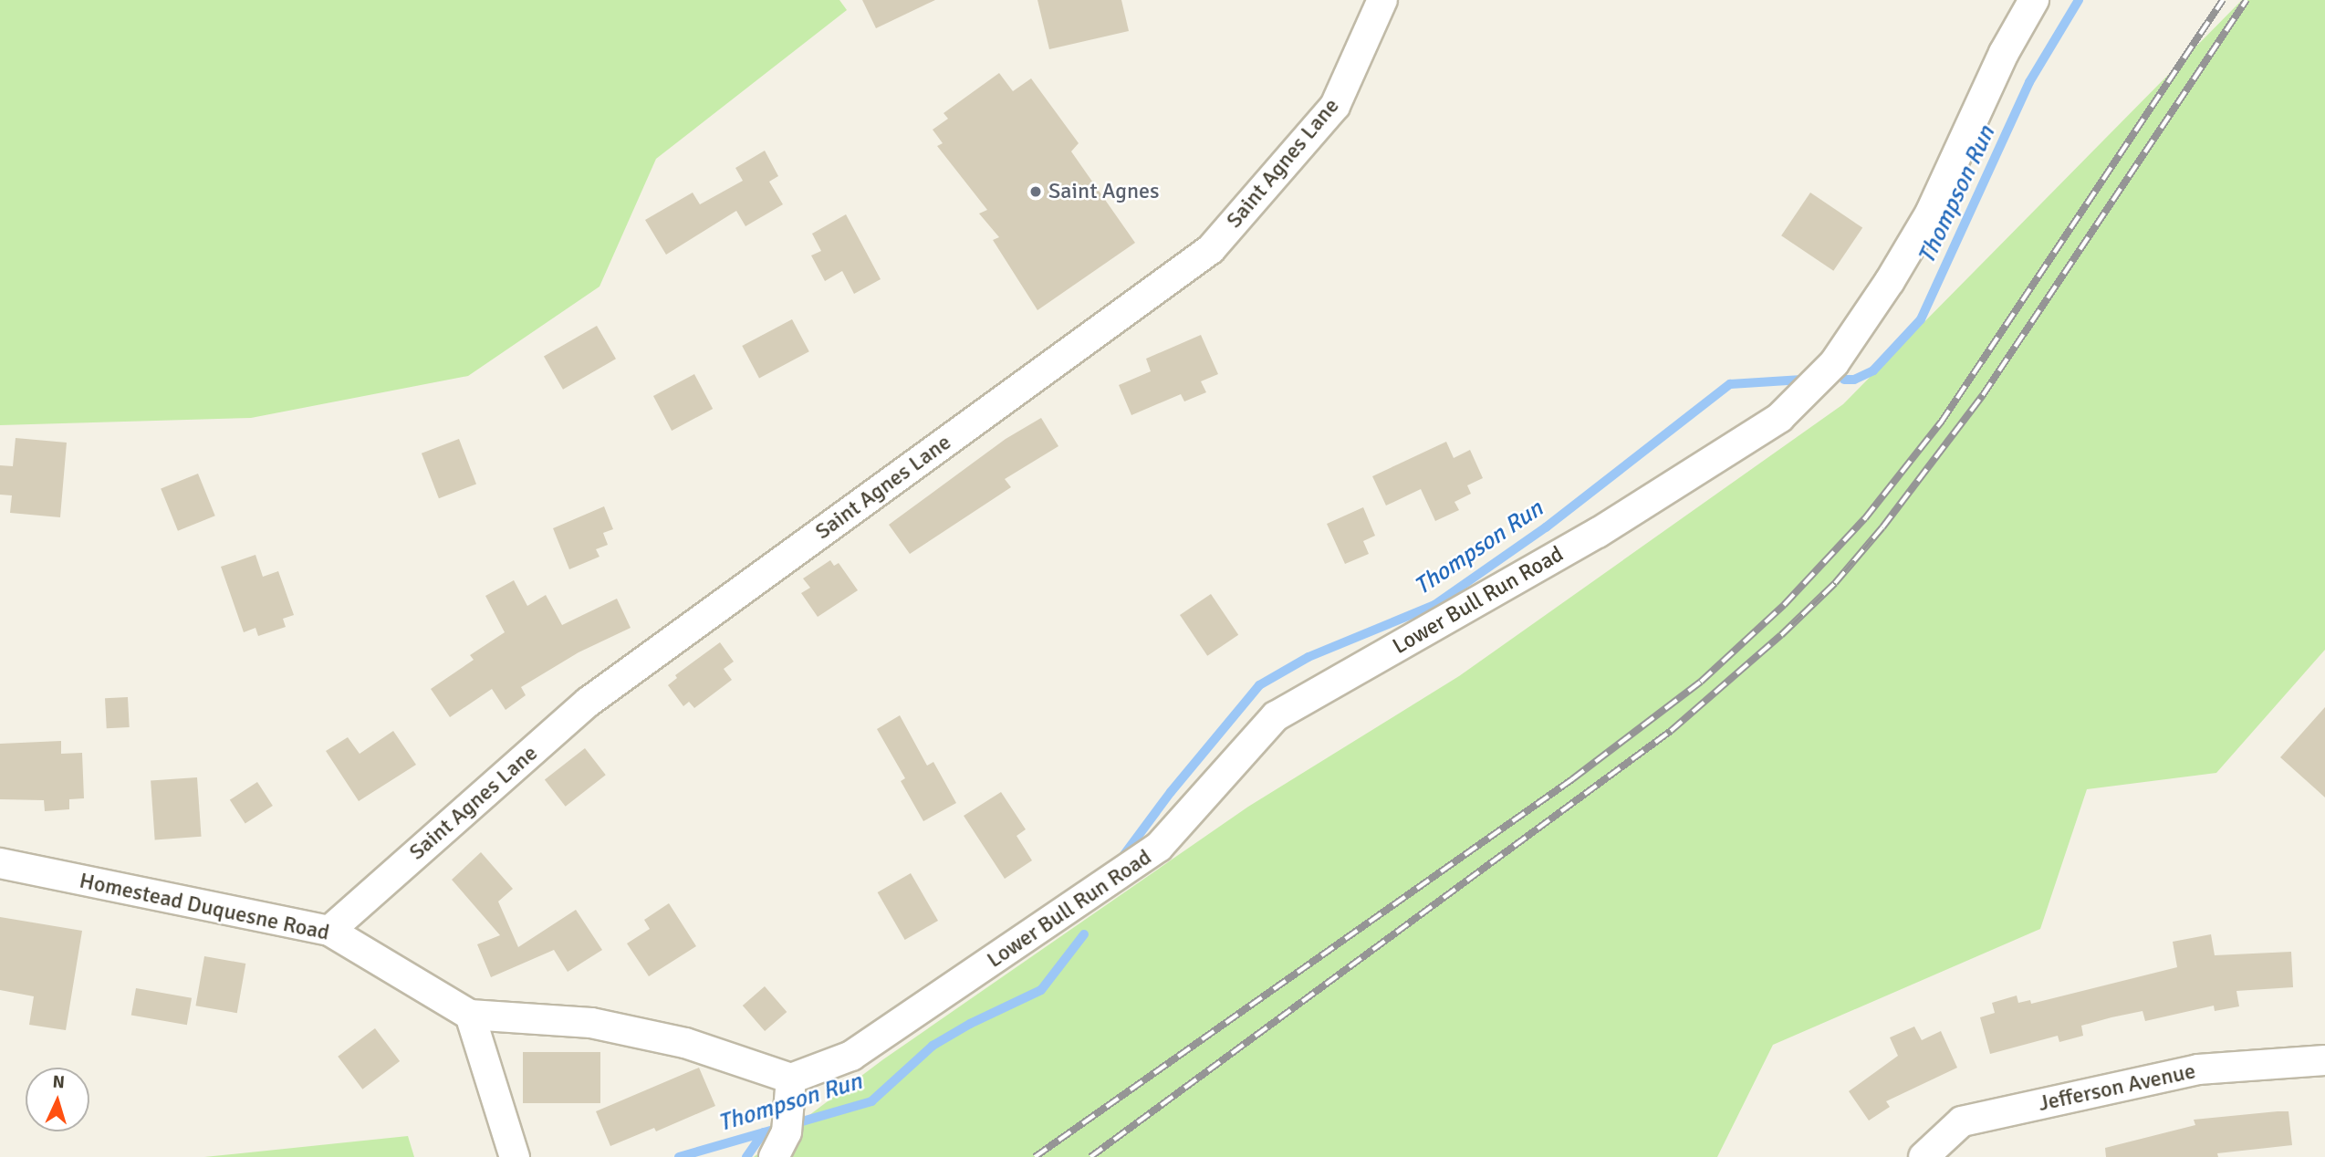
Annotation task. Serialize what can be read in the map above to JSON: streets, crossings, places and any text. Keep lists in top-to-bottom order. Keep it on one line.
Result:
{"streets":{"street":["Saint Agnes Lane","Lower Bull Run Road","Homestead Duquesne Road","Jefferson Avenue"]},"crossings":[["Saint Agnes Lane","Homestead Duquesne Road"]],"water":["Thompson Run"],"places":["Saint Agnes"],"north":"top"}
